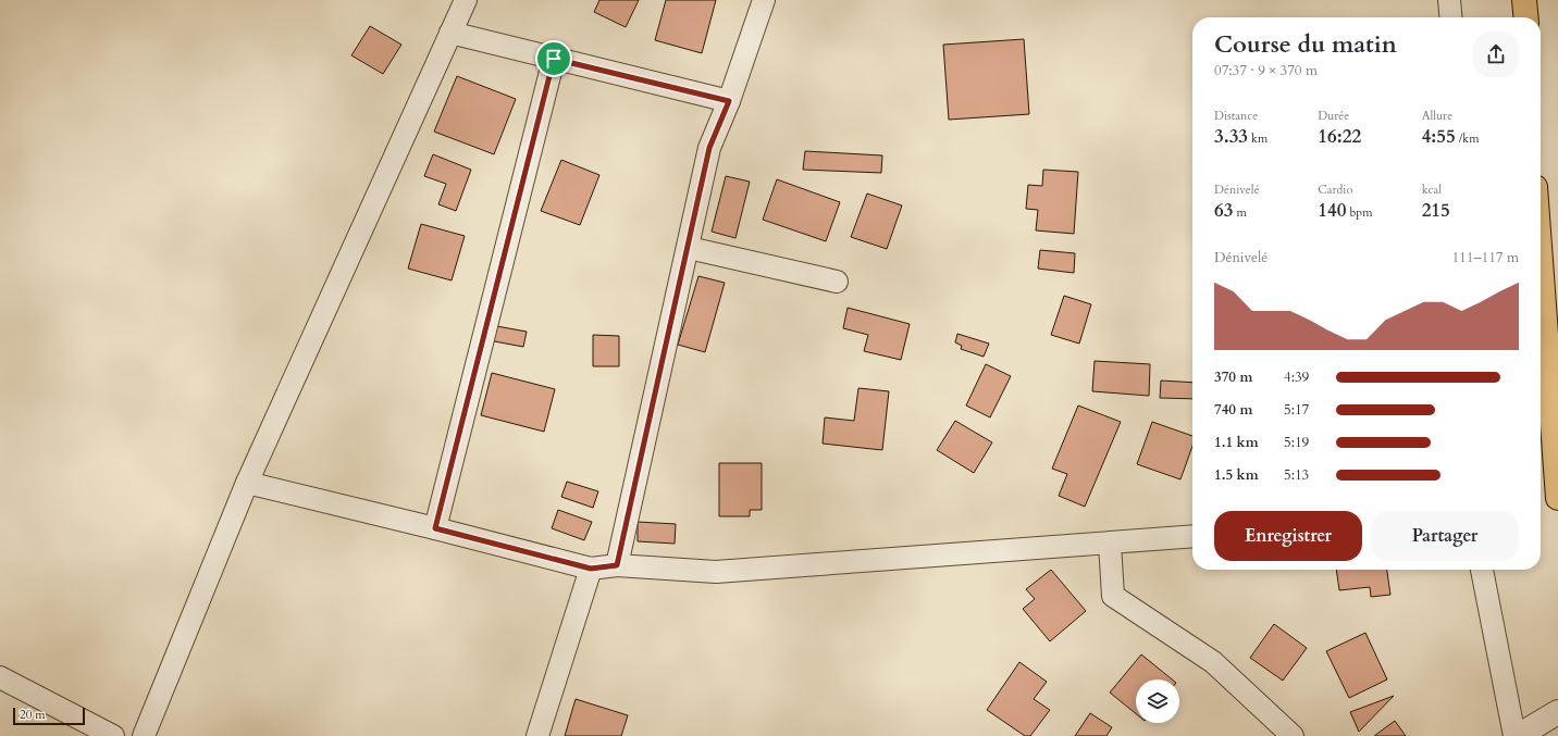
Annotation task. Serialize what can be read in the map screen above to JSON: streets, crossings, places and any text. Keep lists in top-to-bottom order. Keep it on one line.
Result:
{"scale_bar":"20 m","page":{"heading":["Course du matin","07:37 · 9 × 370 m"],"stats":[["Distance","3.33 km"],["Durée","16:22"],["Allure","4:55 /km"],["Dénivelé","63 m"],["Cardio","140 bpm"],["kcal","215"]],"chart":["Dénivelé","111–117 m"],"list":[{"name":"370 m","note":"4:39"},{"name":"740 m","note":"5:17"},{"name":"1.1 km","note":"5:19"},{"name":"1.5 km","note":"5:13"}],"buttons":["Enregistrer","Partager"],"scale":"20 m"}}
